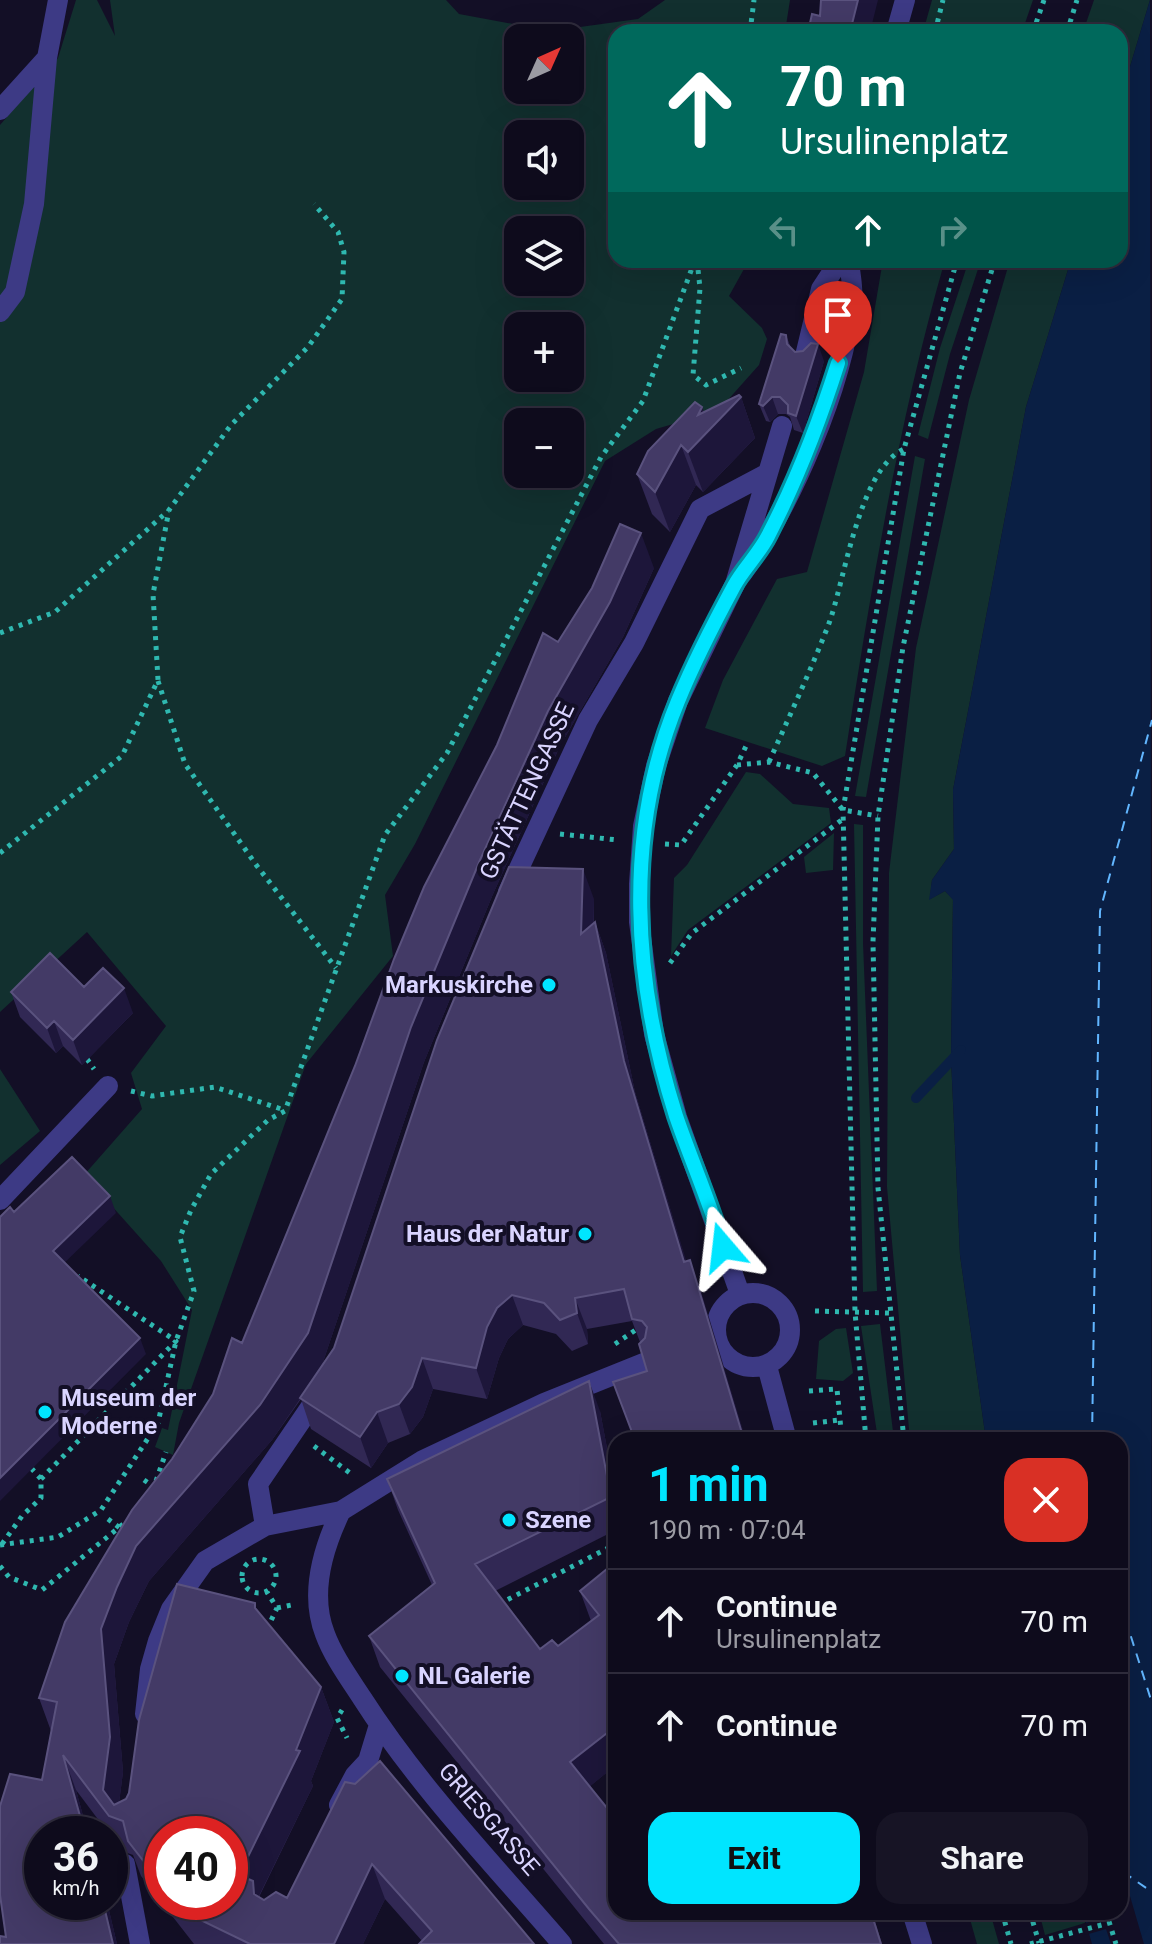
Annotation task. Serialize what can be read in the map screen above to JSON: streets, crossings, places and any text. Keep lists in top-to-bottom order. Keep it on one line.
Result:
{"streets":{"street":["GSTÄTTENGASSE","GRIESGASSE"]},"places":["Markuskirche","Haus der Natur","Museum der Moderne","Szene","NL Galerie"],"north":"top right","page":{"map_buttons":["+","−"],"turn":["70 m","Ursulinenplatz"],"heading":["1 min","190 m · 07:04"],"list":[{"name":"Continue","note":"Ursulinenplatz","value":"70 m"},{"name":"Continue","value":"70 m"}],"buttons":["Exit","Share"],"speed":"36 km/h","limit":"40"}}
